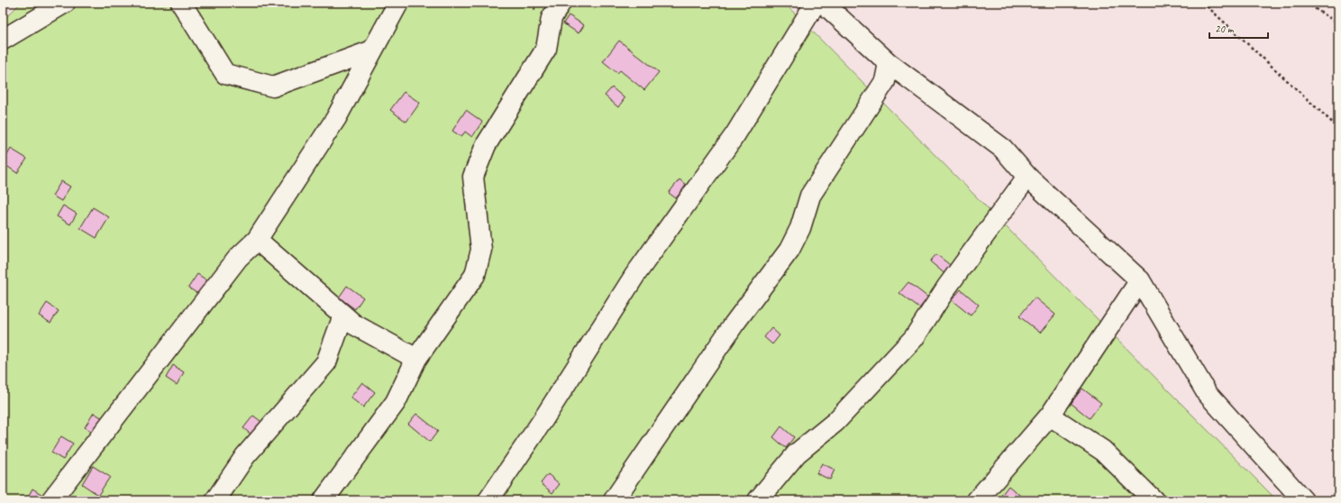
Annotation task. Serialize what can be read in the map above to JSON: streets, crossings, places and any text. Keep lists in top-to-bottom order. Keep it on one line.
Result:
{"scale_bar":"20 m"}
